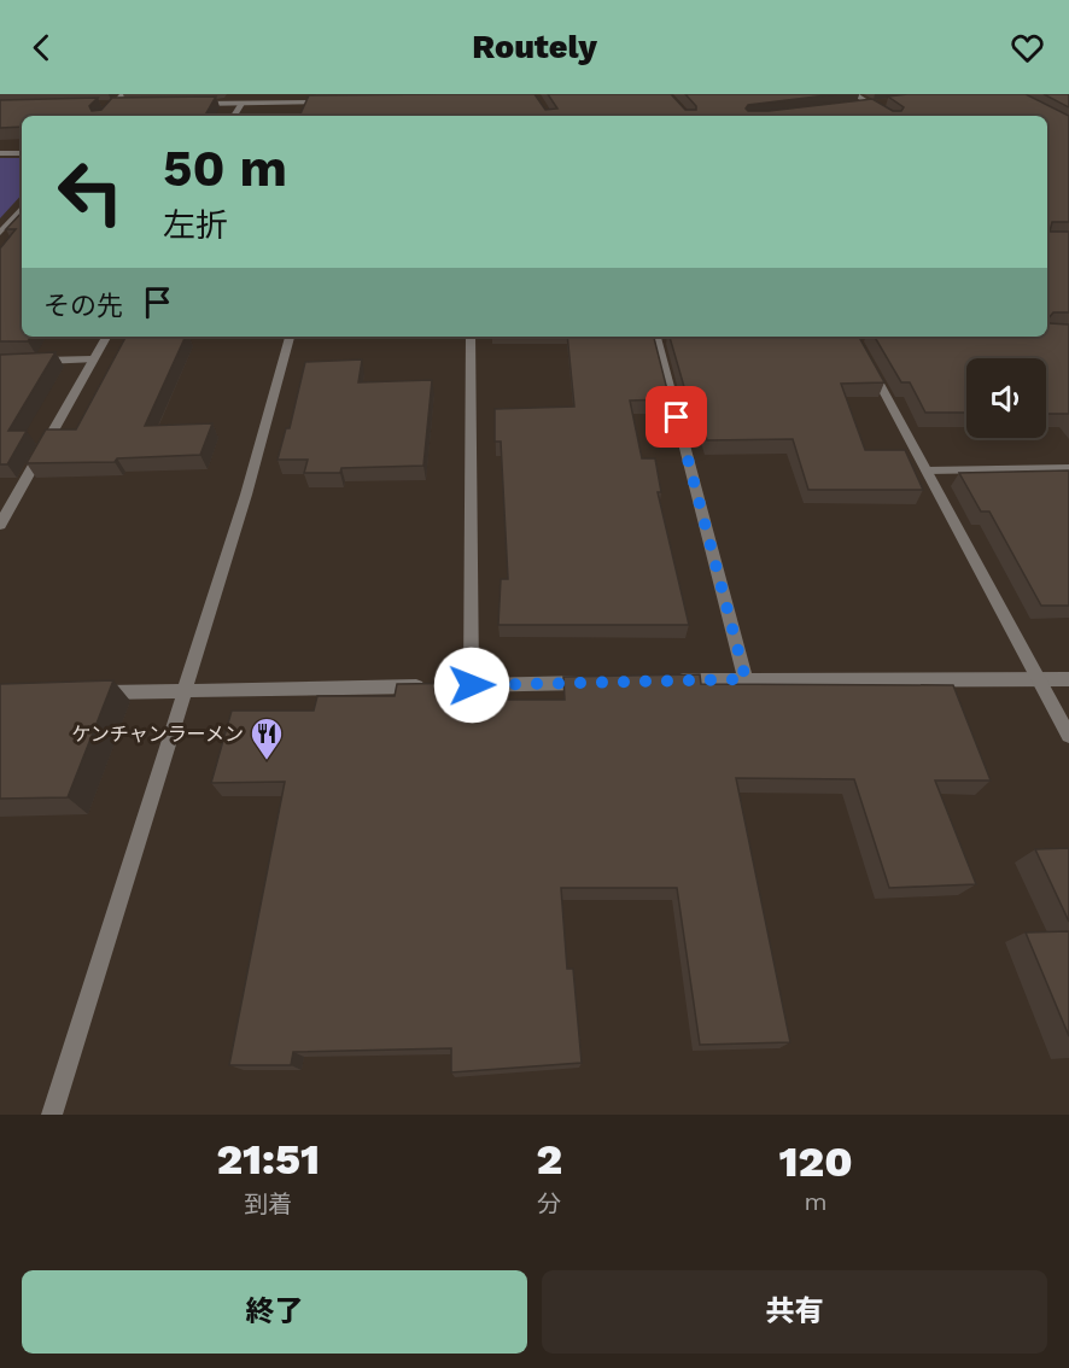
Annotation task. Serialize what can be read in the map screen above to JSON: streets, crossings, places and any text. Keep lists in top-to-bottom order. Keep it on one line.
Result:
{"places":{"restaurant":["ケンチャンラーメン"]},"page":{"header":"Routely","turn":["50 m","左折"],"then":"その先","eta":["21:51","到着","2","分","120","m"],"buttons":["終了","共有"]}}
